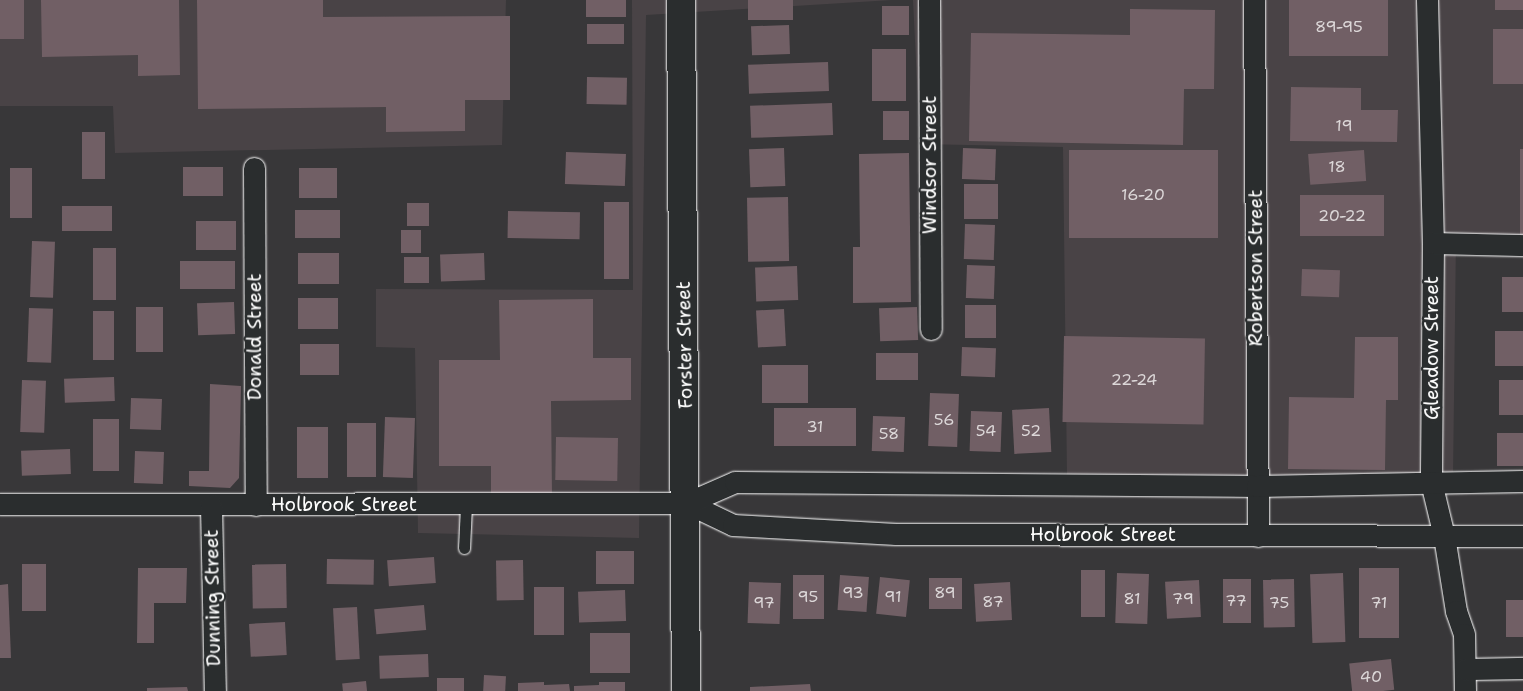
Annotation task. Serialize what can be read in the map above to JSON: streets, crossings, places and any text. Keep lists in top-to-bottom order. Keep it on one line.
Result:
{"streets":{"street":["Windsor Street","Robertson Street","Donald Street","Forster Street","Gleadow Street","Holbrook Street","Dunning Street"]},"crossings":[["Robertson Street","Holbrook Street"],["Donald Street","Holbrook Street"],["Forster Street","Holbrook Street"],["Gleadow Street","Holbrook Street"],["Holbrook Street","Dunning Street"]],"house_numbers":["89-95","19","18","16-20","20-22","22-24","56","31","54","52","58","93","89","95","91","81","79","77","87","97","75","71","40"]}
